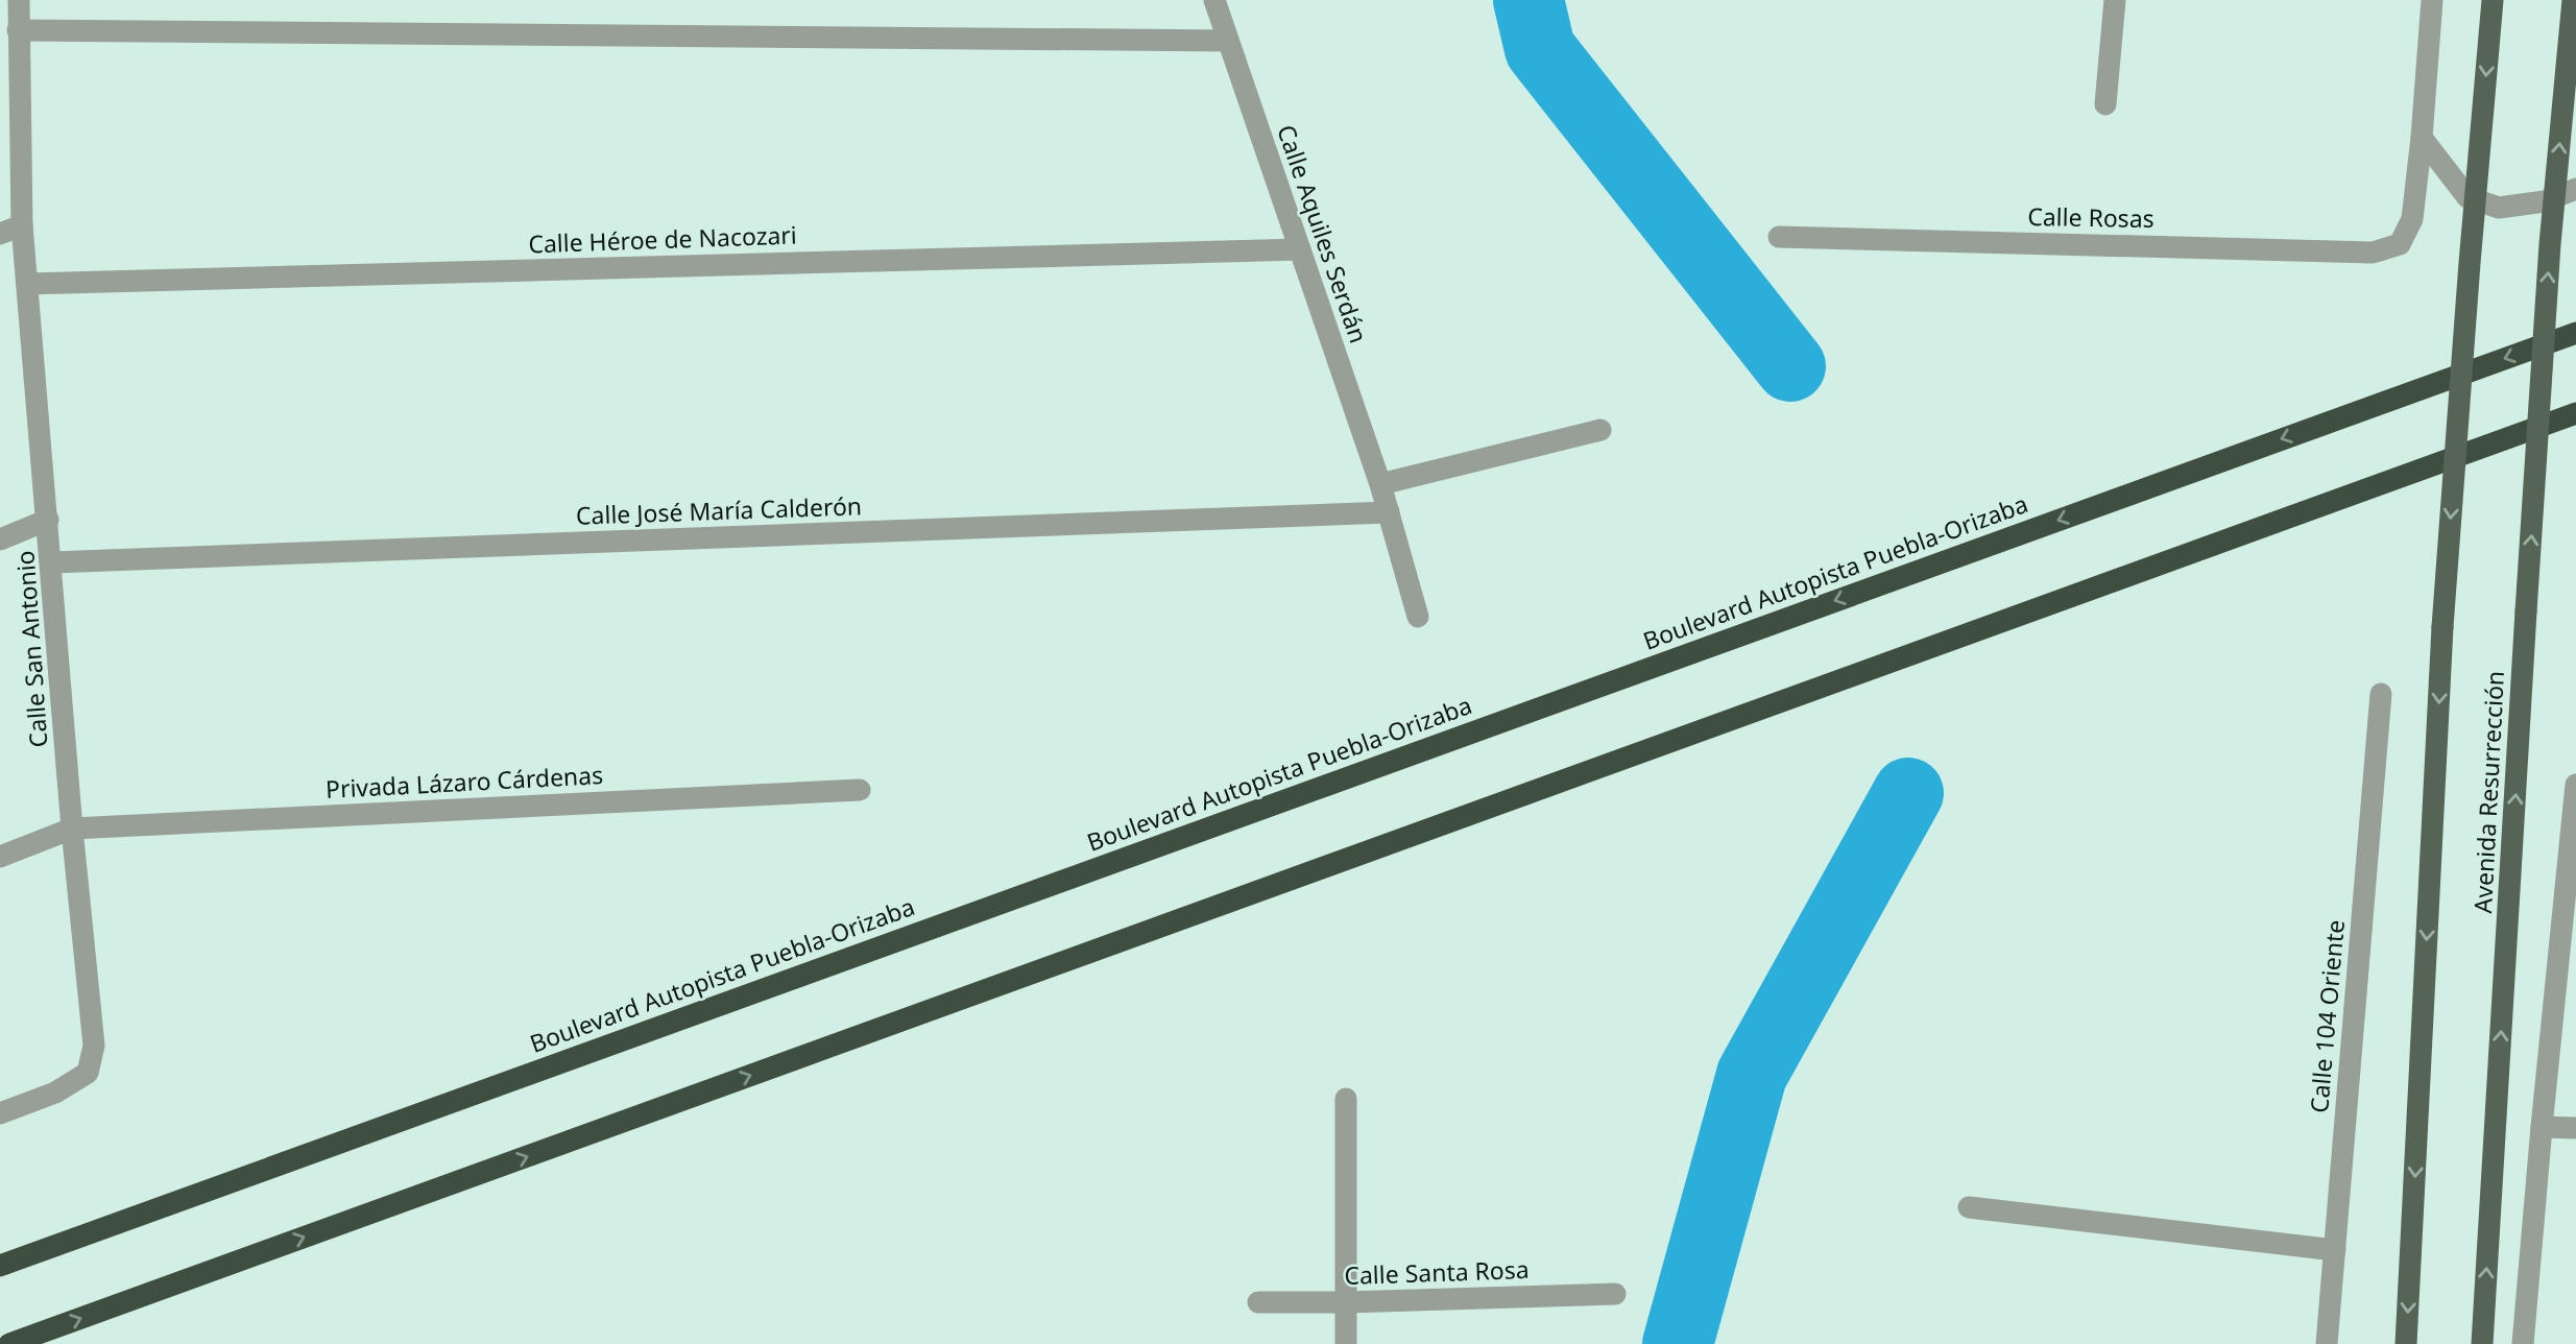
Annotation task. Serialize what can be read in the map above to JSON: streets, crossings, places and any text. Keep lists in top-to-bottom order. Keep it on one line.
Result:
{"streets":{"highway":["Boulevard Autopista Puebla-Orizaba"],"main road":["Avenida Resurrección"],"street":["Calle Rosas","Calle Aquiles Serdán","Calle Héroe de Nacozari","Calle José María Calderón","Calle San Antonio","Privada Lázaro Cárdenas","Calle 104 Oriente","Calle Santa Rosa"]},"crossings":[["Calle Aquiles Serdán","Calle Héroe de Nacozari"],["Calle Aquiles Serdán","Calle José María Calderón"],["Calle Héroe de Nacozari","Calle San Antonio"],["Calle José María Calderón","Calle San Antonio"],["Calle San Antonio","Privada Lázaro Cárdenas"]]}
